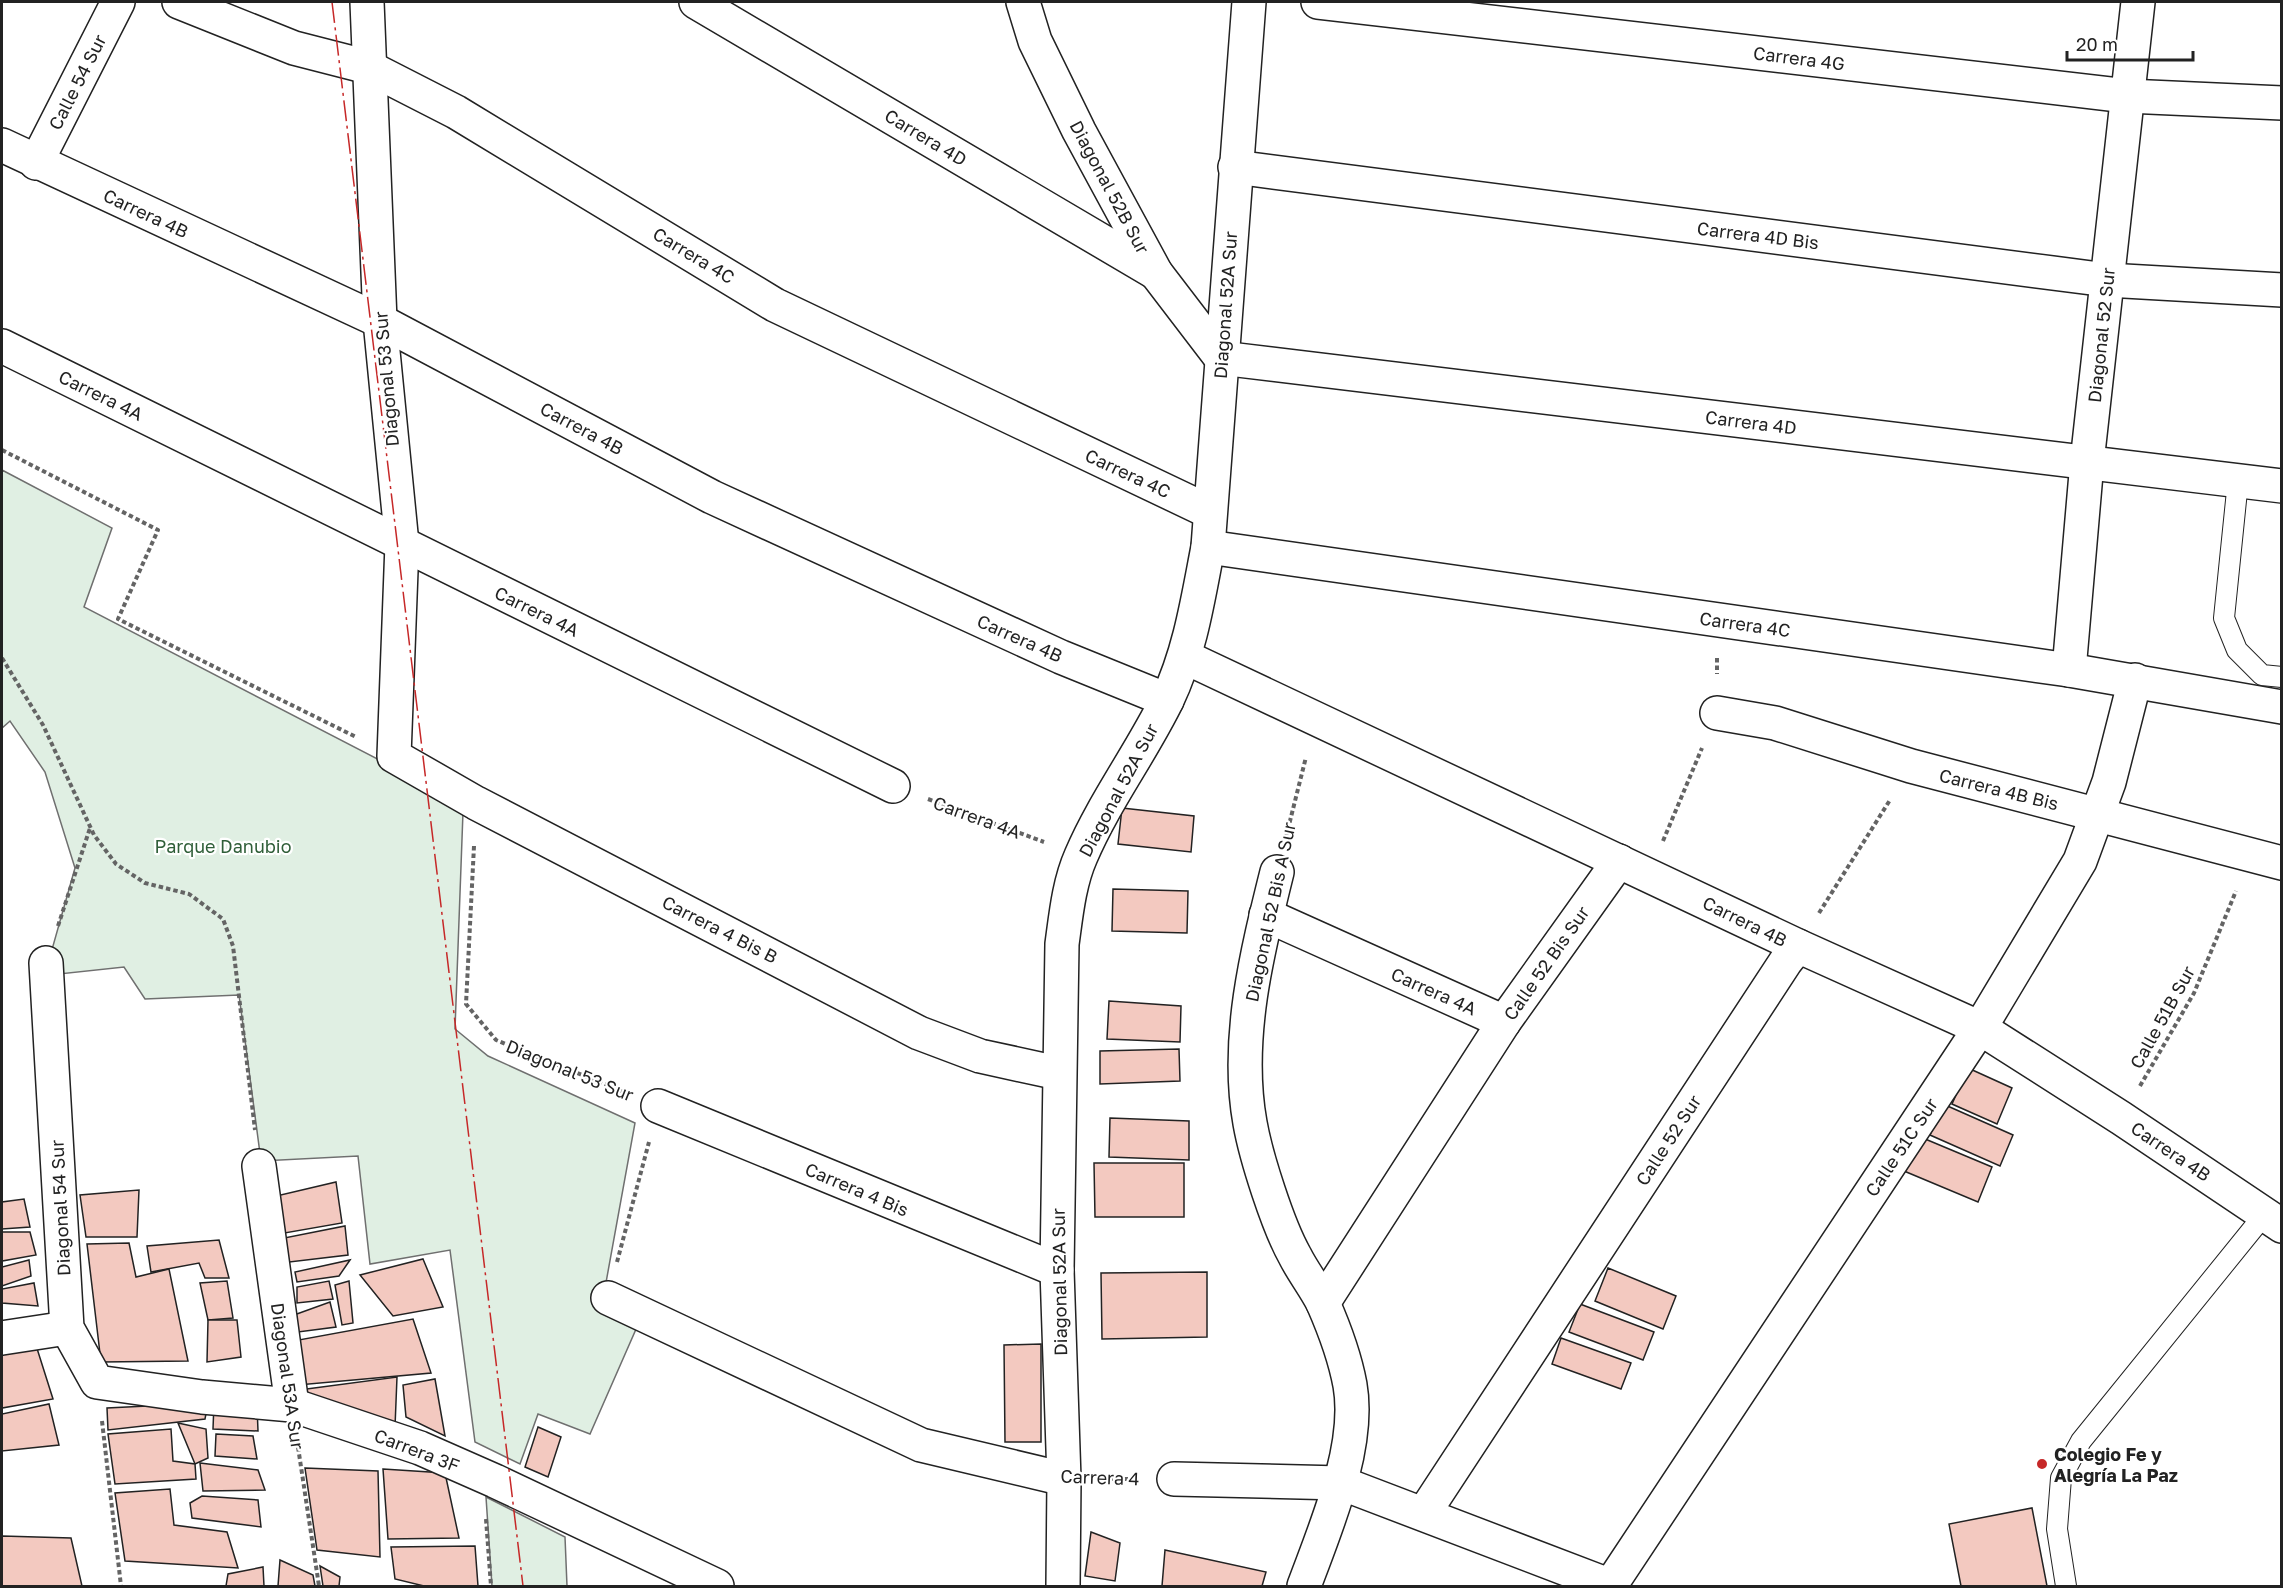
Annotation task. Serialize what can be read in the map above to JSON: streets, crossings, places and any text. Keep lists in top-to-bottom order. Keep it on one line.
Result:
{"streets":{"street":["Carrera 4G","Calle 54 Sur","Carrera 4D","Diagonal 52B Sur","Carrera 4B","Carrera 4D Bis","Carrera 4C","Diagonal 52A Sur","Diagonal 52 Sur","Diagonal 53 Sur","Carrera 4A","Carrera 4B Bis","Diagonal 52 Bis A Sur","Carrera 4 Bis B","Calle 52 Bis Sur","Calle 52 Sur","Calle 51C Sur","Carrera 4 Bis","Diagonal 54 Sur","Diagonal 53A Sur","Carrera 3F","Carrera 4"],"path":["Calle 51B Sur"]},"crossings":[["Carrera 4G","Diagonal 52 Sur"],["Calle 54 Sur","Carrera 4B"],["Carrera 4D","Diagonal 52B Sur"],["Carrera 4D","Diagonal 52A Sur"],["Carrera 4D","Diagonal 52 Sur"],["Diagonal 52B Sur","Diagonal 52A Sur"],["Carrera 4B","Diagonal 52A Sur"],["Carrera 4B","Diagonal 53 Sur"],["Carrera 4B","Diagonal 52 Bis A Sur"],["Carrera 4B","Calle 52 Bis Sur"],["Carrera 4B","Calle 51B Sur"],["Carrera 4B","Calle 52 Sur"],["Carrera 4B","Calle 51C Sur"],["Carrera 4D Bis","Diagonal 52A Sur"],["Carrera 4D Bis","Diagonal 52 Sur"],["Carrera 4C","Diagonal 52A Sur"],["Carrera 4C","Diagonal 52 Sur"],["Carrera 4C","Diagonal 53 Sur"],["Carrera 4C","Calle 51C Sur"],["Diagonal 52A Sur","Carrera 4A"],["Diagonal 52A Sur","Carrera 4 Bis B"],["Diagonal 52A Sur","Carrera 4 Bis"],["Diagonal 52A Sur","Carrera 4"],["Diagonal 53 Sur","Carrera 4A"],["Diagonal 53 Sur","Carrera 4 Bis B"],["Diagonal 53 Sur","Carrera 4 Bis"],["Carrera 4A","Diagonal 52 Bis A Sur"],["Carrera 4A","Calle 52 Bis Sur"],["Carrera 4B Bis","Calle 51C Sur"],["Diagonal 52 Bis A Sur","Calle 52 Bis Sur"],["Diagonal 54 Sur","Carrera 3F"],["Diagonal 53A Sur","Carrera 3F"]],"parks":["Parque Danubio"],"places":["Colegio Fe y Alegría La Paz"],"scale_bar":"20 m"}
